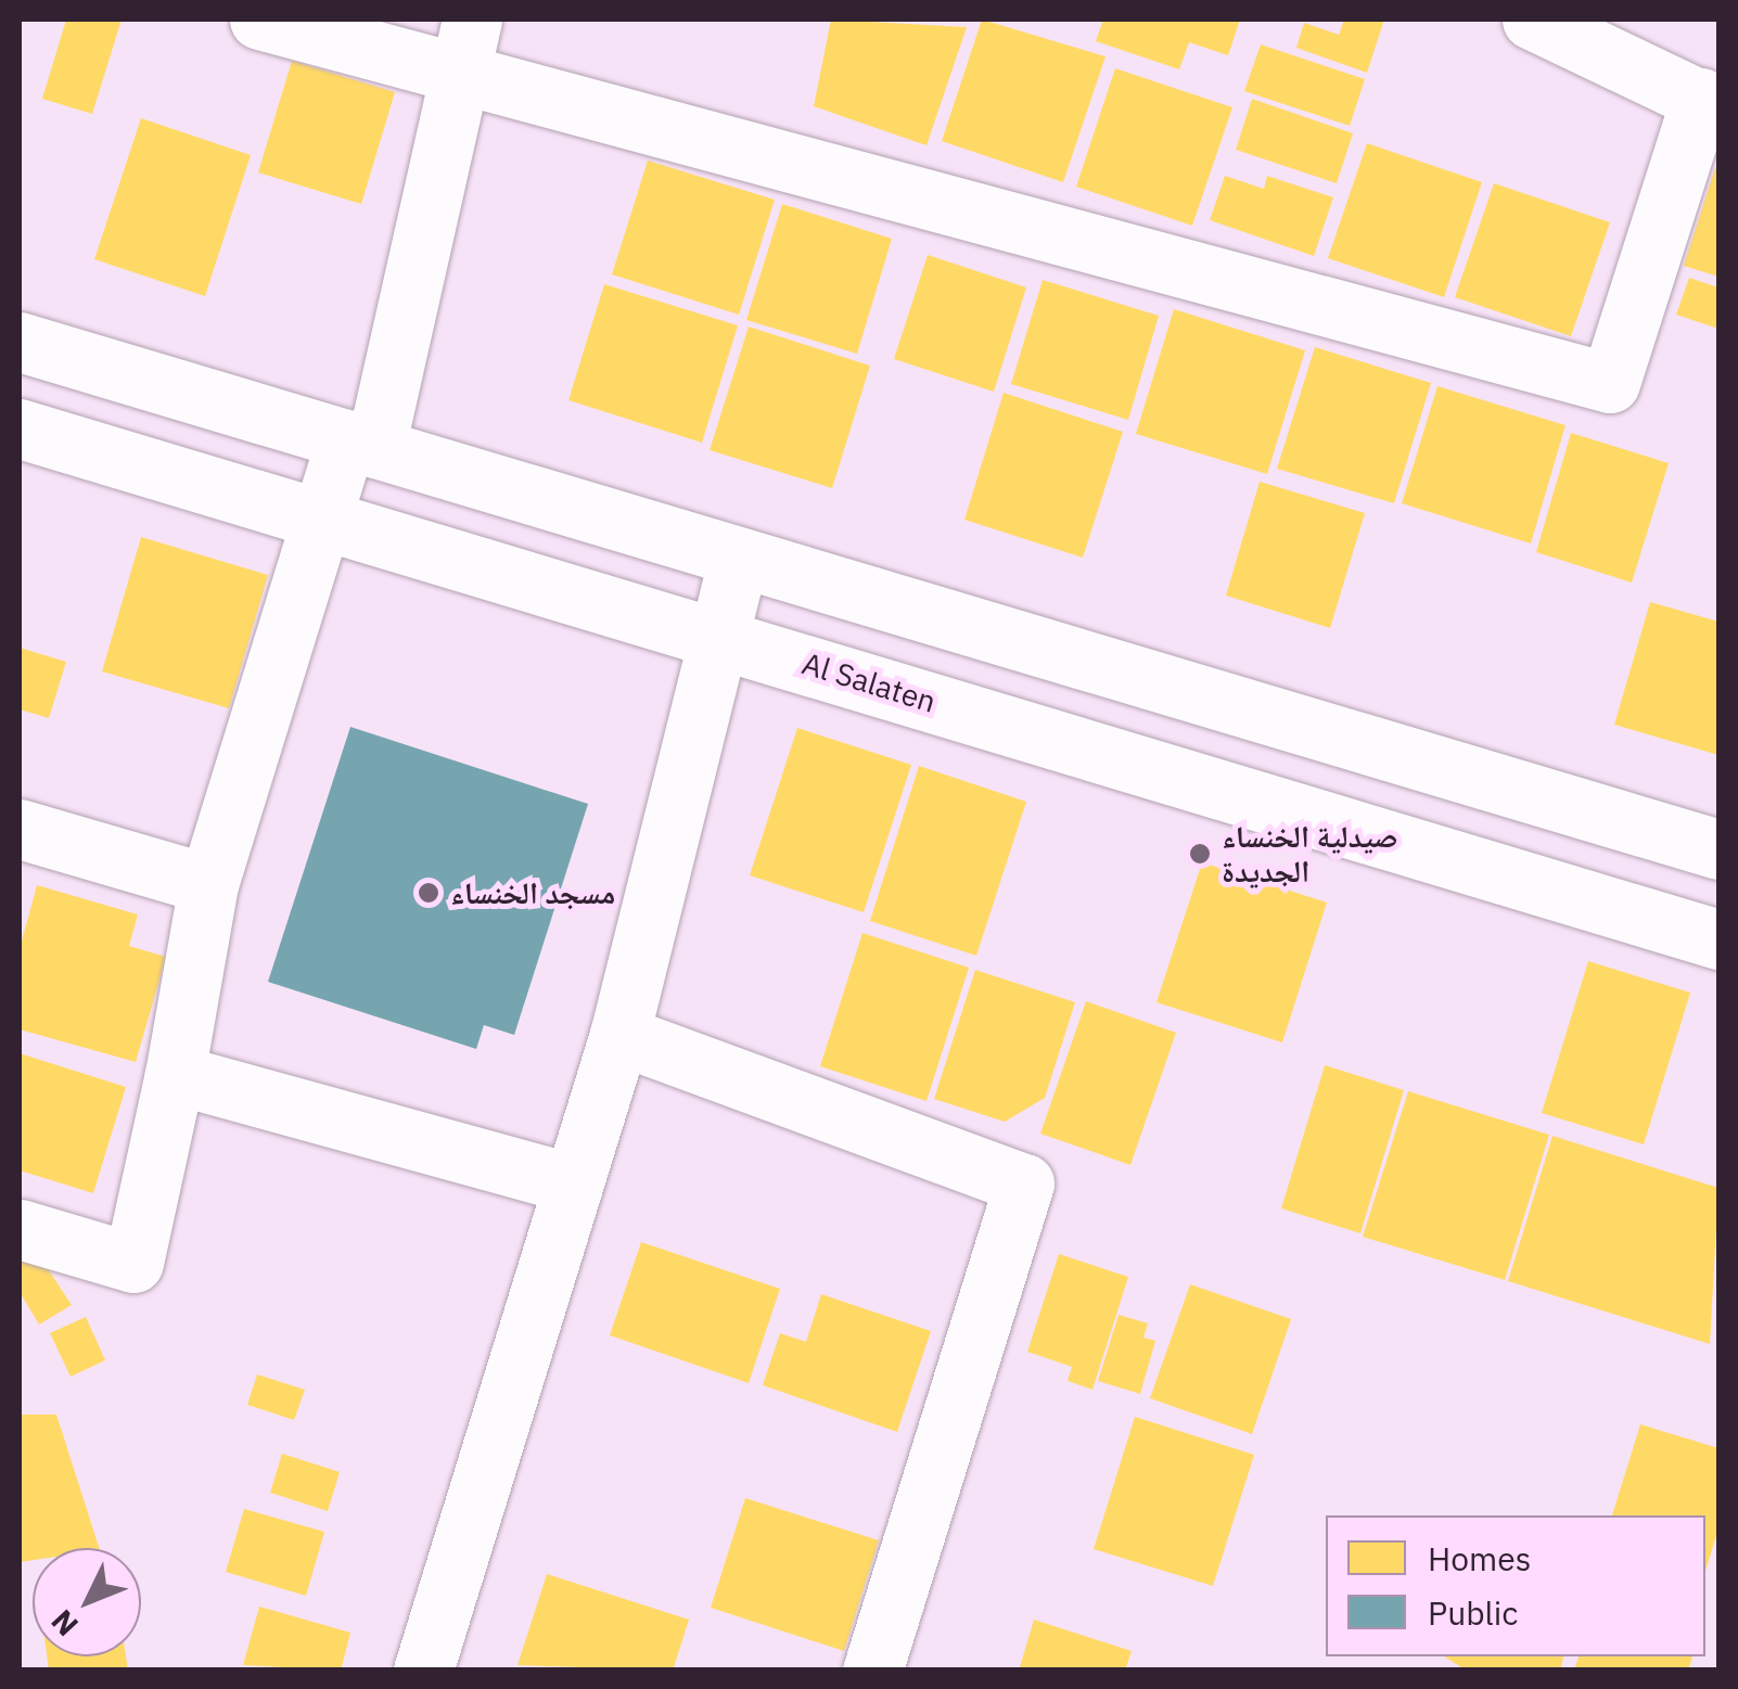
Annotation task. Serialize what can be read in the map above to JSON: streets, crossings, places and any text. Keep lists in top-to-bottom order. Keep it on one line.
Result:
{"streets":{"street":["Al Salaten"]},"places":["صيدلية الخنساء الجديدة","مسجد الخنساء"],"legend":["Homes","Public"],"north":"bottom left"}
